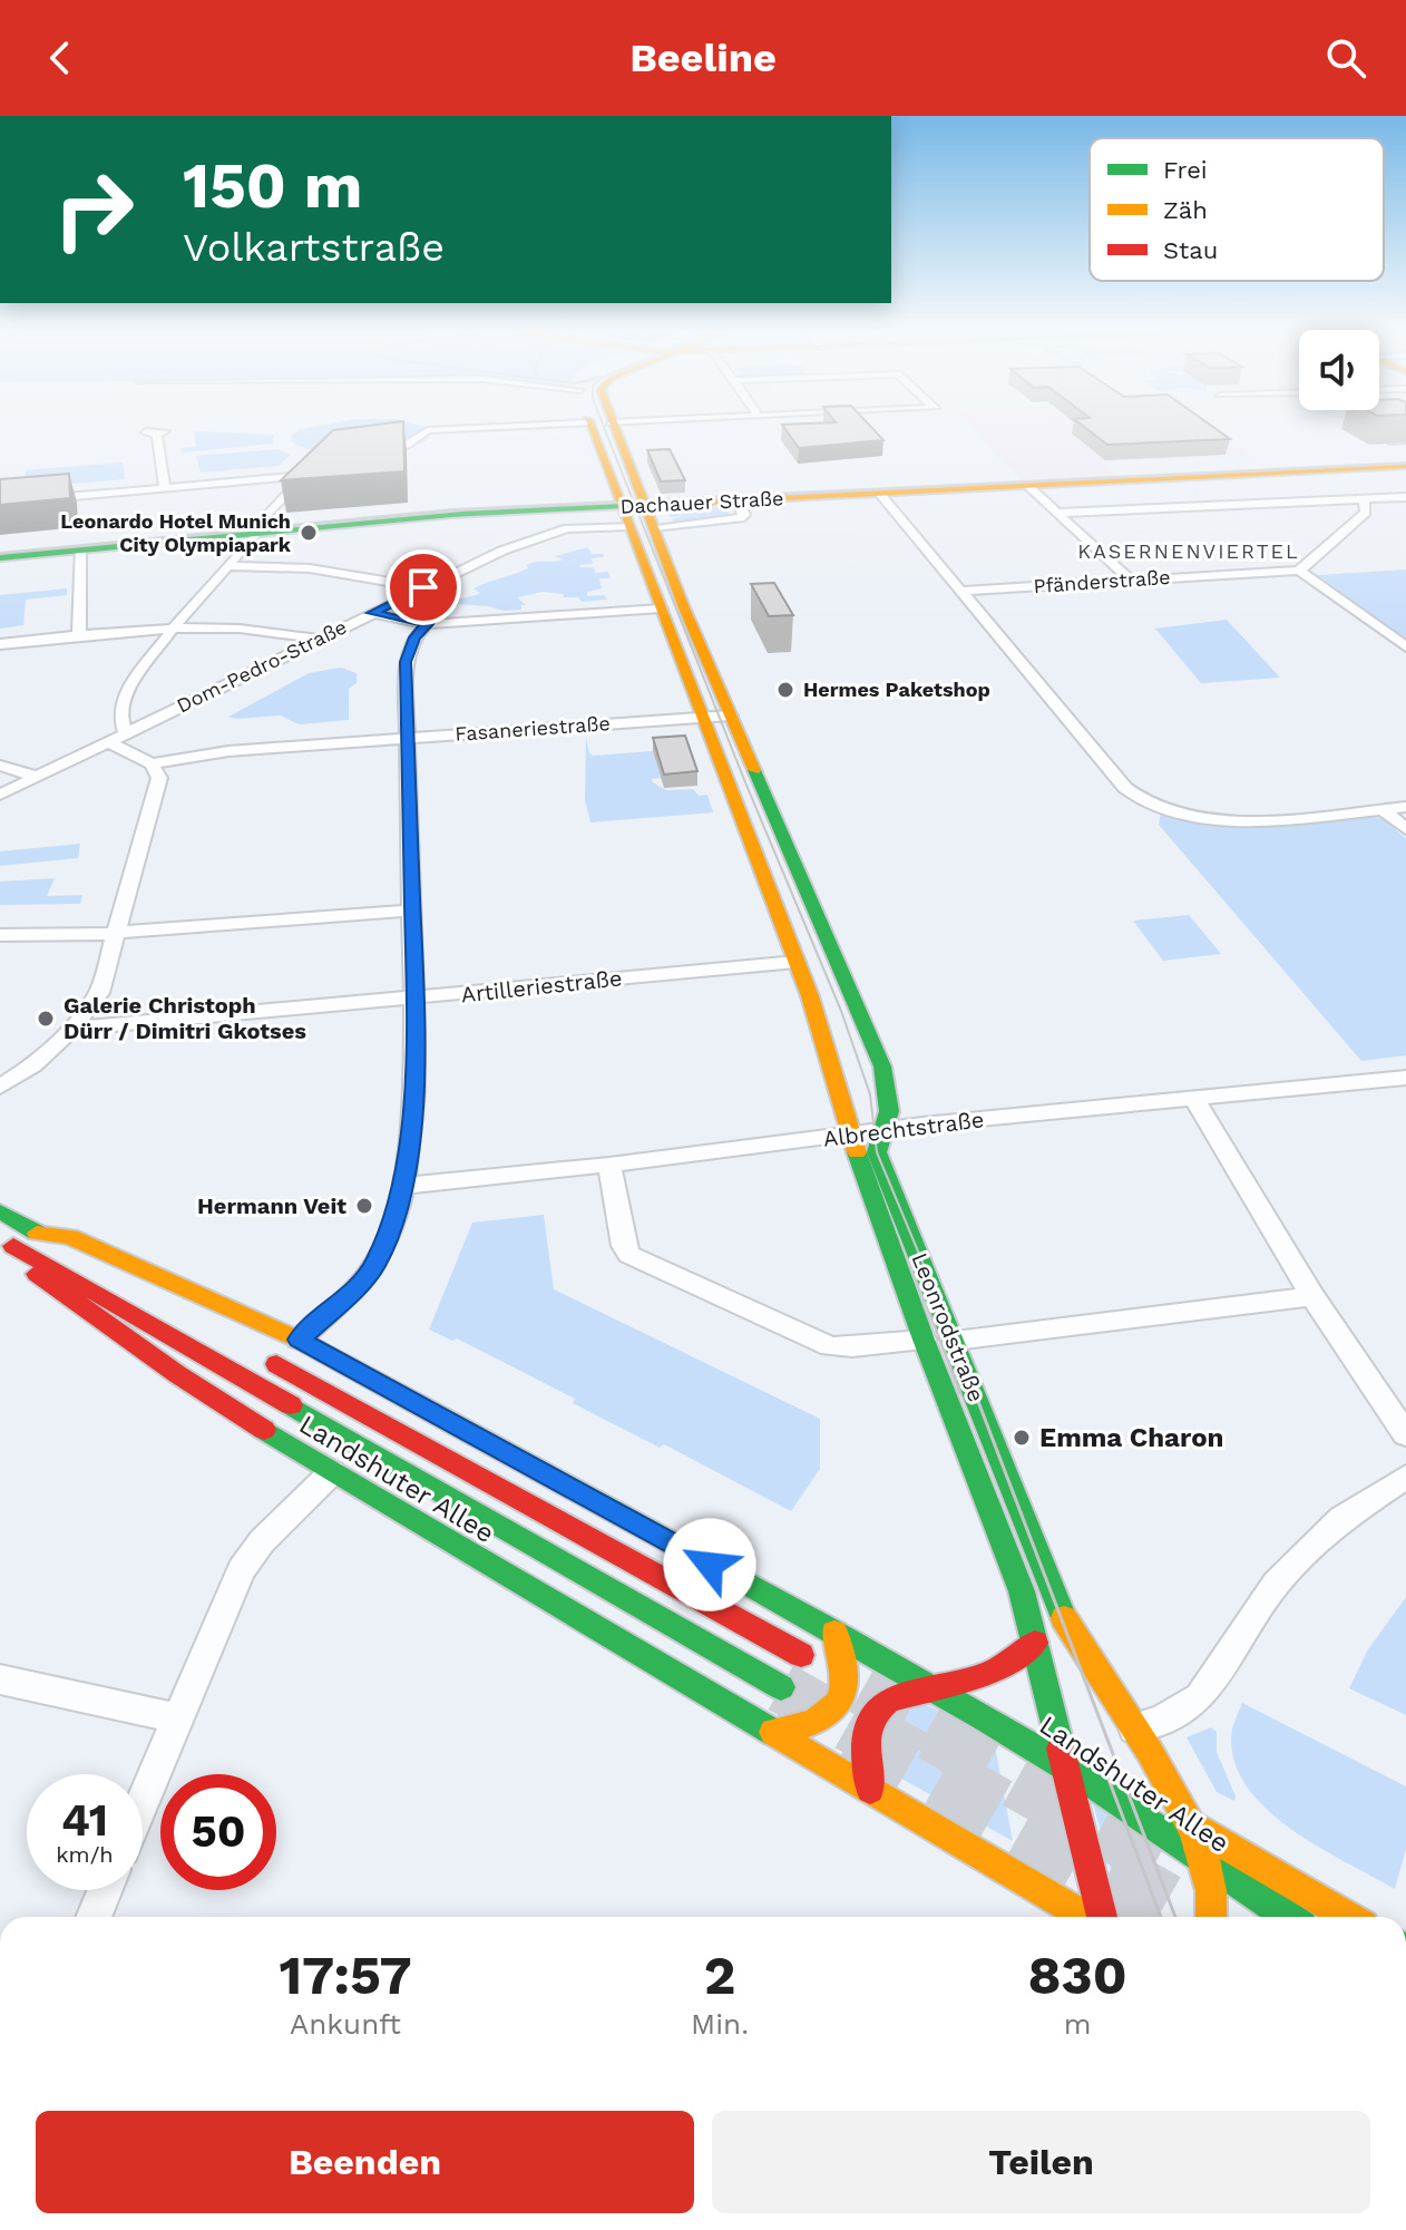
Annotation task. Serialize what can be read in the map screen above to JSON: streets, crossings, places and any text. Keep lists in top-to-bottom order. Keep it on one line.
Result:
{"streets":{"main road":["Dachauer Straße","Leonrodstraße","Landshuter Allee"],"street":["Pfänderstraße","Dom-Pedro-Straße","Fasaneriestraße","Artilleriestraße","Albrechtstraße"]},"crossings":[["Dachauer Straße","Dom-Pedro-Straße"],["Dachauer Straße","Leonrodstraße"],["Fasaneriestraße","Leonrodstraße"],["Artilleriestraße","Leonrodstraße"],["Albrechtstraße","Leonrodstraße"],["Leonrodstraße","Landshuter Allee"]],"districts":["KASERNENVIERTEL"],"places":["Leonardo Hotel Munich City Olympiapark","Hermes Paketshop","Galerie Christoph Dürr / Dimitri Gkotses","Hermann Veit","Emma Charon"],"legend":["Frei","Zäh","Stau"],"page":{"header":"Beeline","turn":["150 m","Volkartstraße"],"speed":"41 km/h","limit":"50","eta":["17:57","Ankunft","2","Min.","830","m"],"buttons":["Beenden","Teilen"]}}
